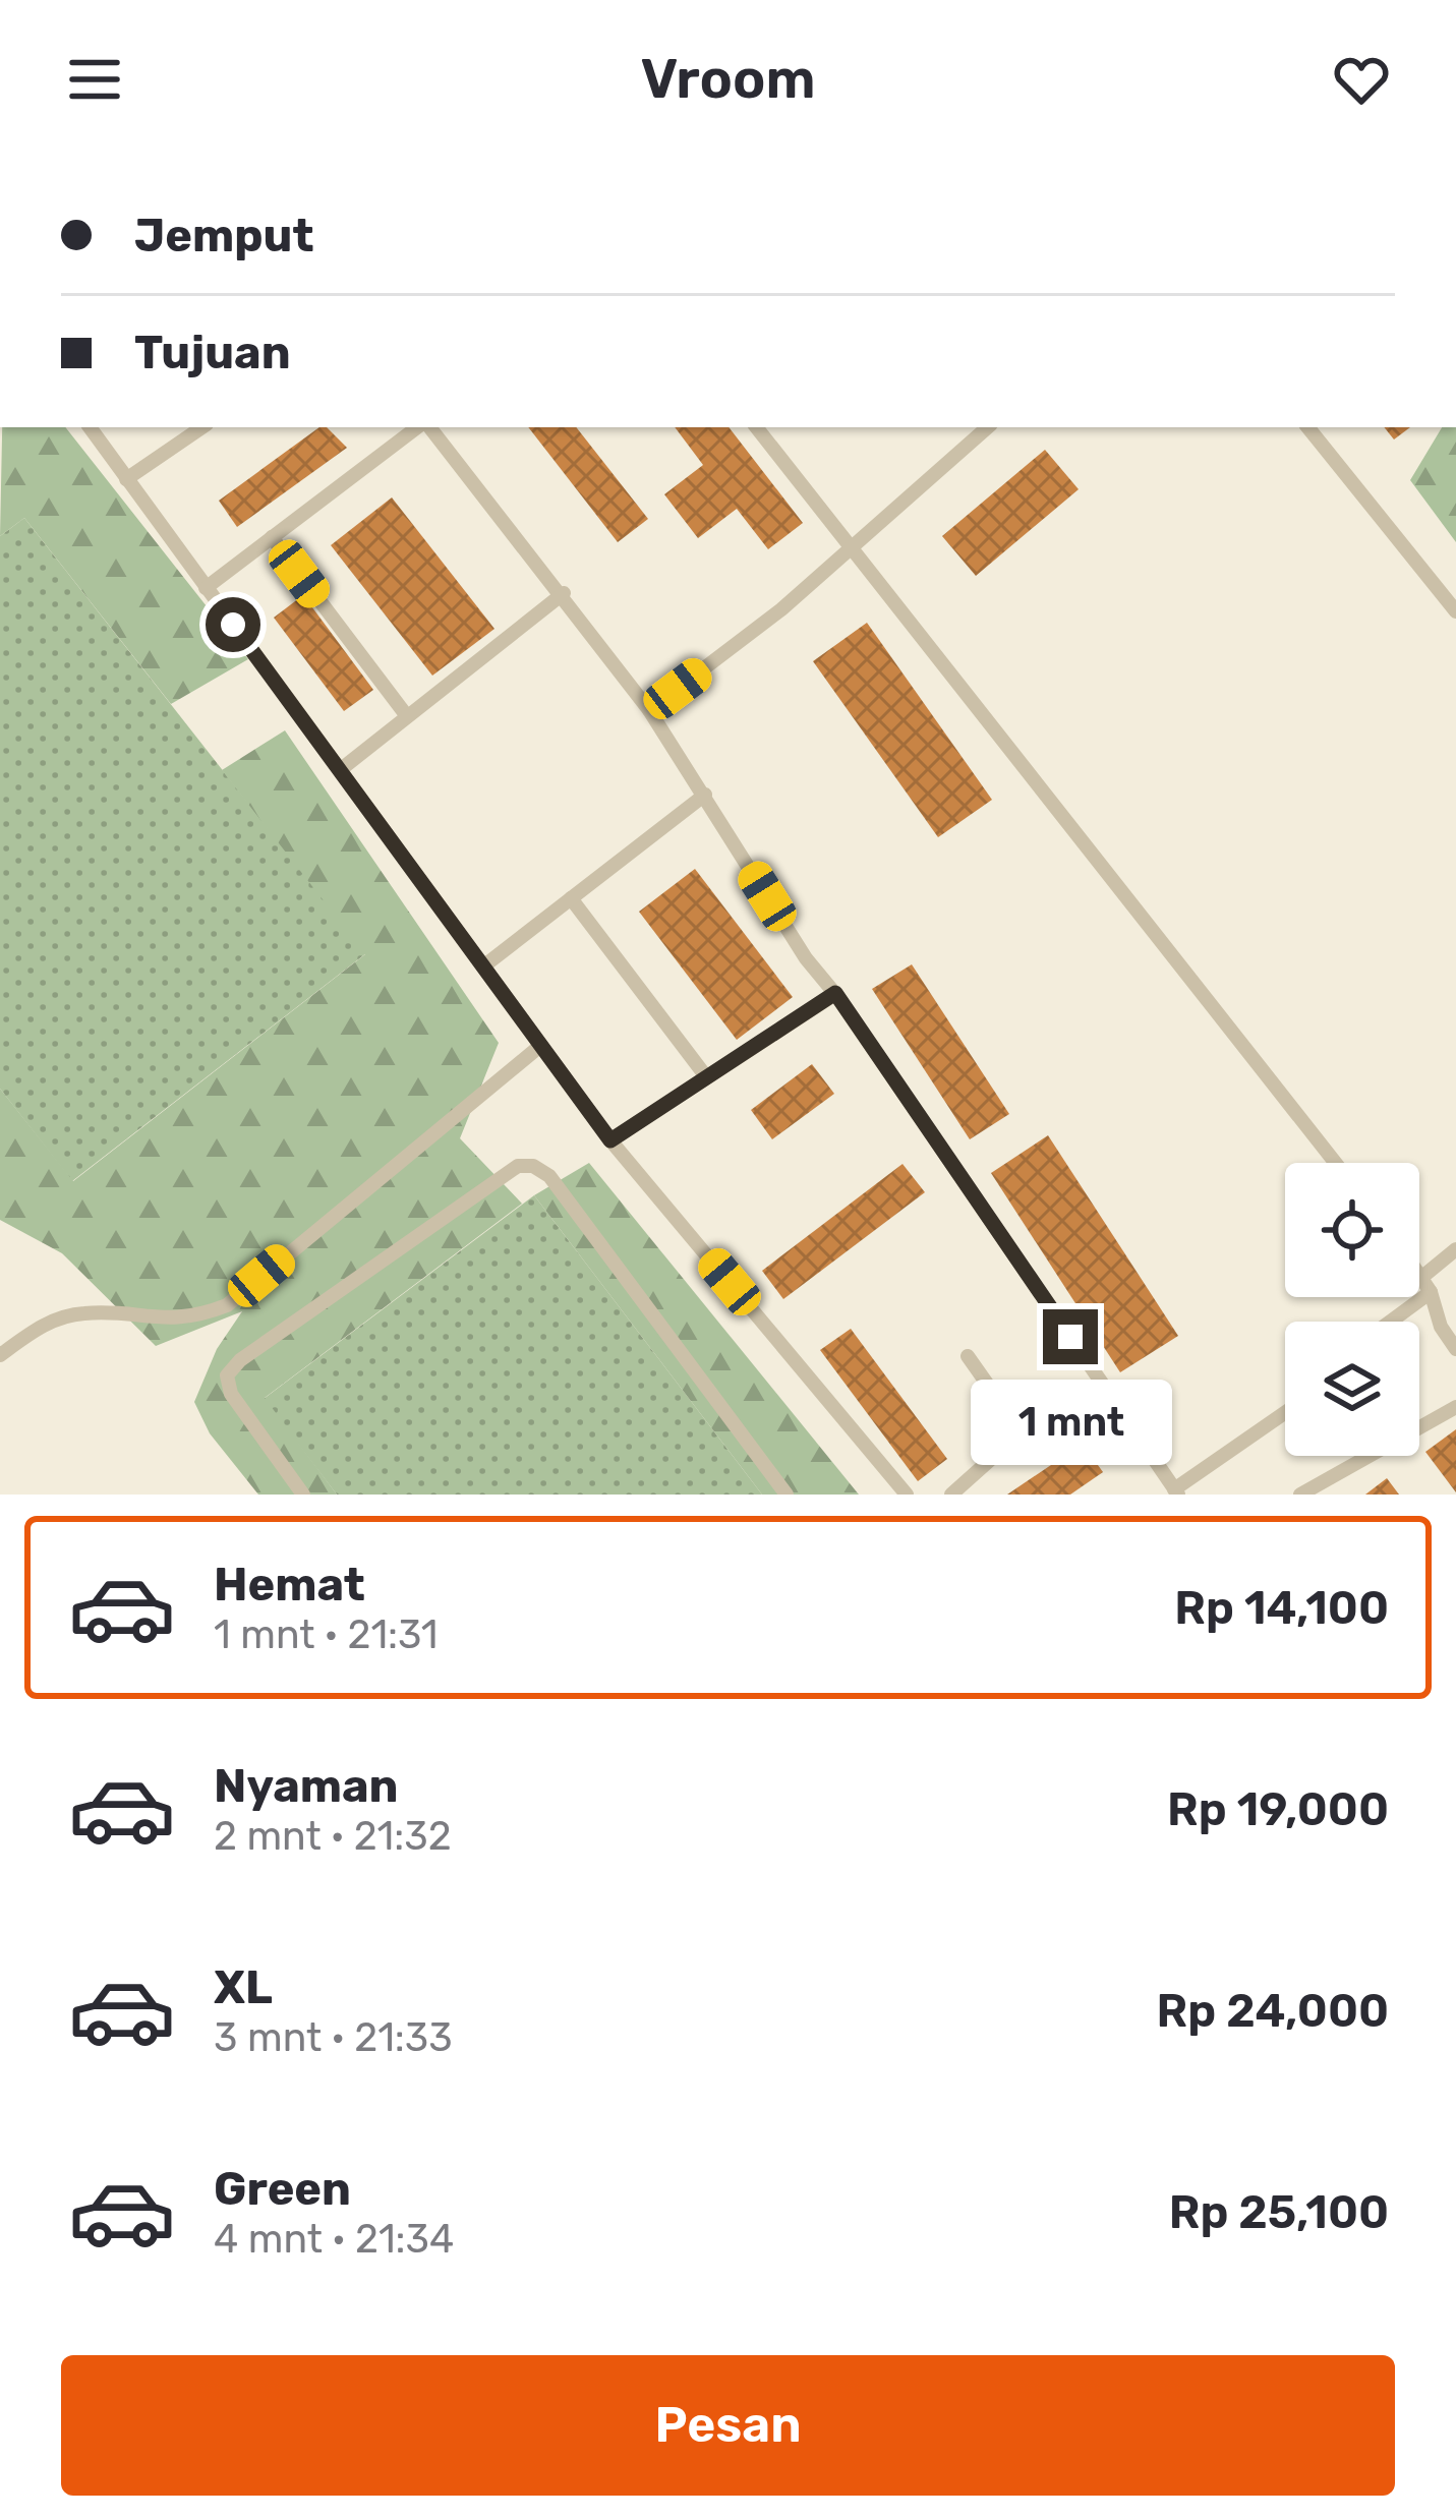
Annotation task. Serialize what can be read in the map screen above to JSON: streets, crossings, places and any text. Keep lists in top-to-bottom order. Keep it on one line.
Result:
{"page":{"header":"Vroom","banner":["Jemput","Tujuan"],"bubble":"1 mnt","list":[{"name":"Hemat","note":"1 mnt · 21:31","value":"Rp 14,100"},{"name":"Nyaman","note":"2 mnt · 21:32","value":"Rp 19,000"},{"name":"XL","note":"3 mnt · 21:33","value":"Rp 24,000"},{"name":"Green","note":"4 mnt · 21:34","value":"Rp 25,100"}],"buttons":"Pesan"}}
